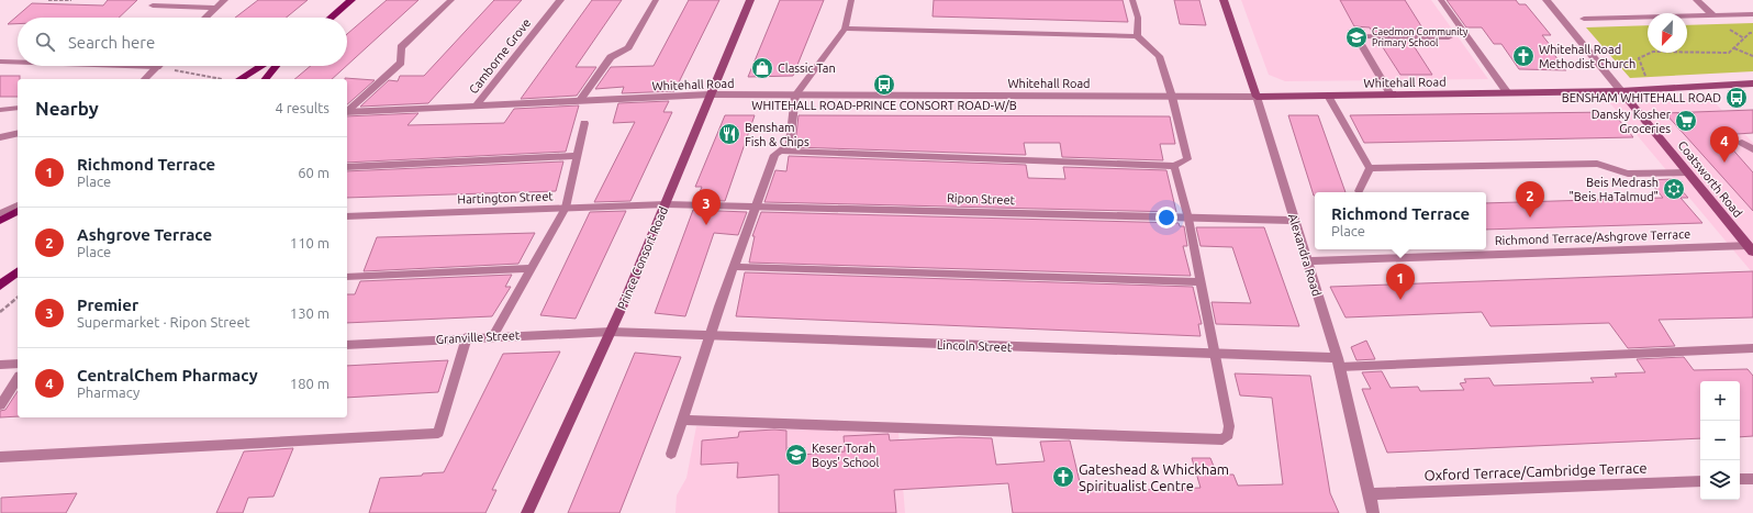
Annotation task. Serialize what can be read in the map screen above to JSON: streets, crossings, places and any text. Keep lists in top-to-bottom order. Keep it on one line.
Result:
{"streets":{"street":["Camborne Grove","Whitehall Road","Coatsworth Road","Hartington Street","Ripon Street","Richmond Terrace/Ashgrove Terrace","Alexandra Road","Prince Consort Road","Granville Street","Lincoln Street","Oxford Terrace/Cambridge Terrace"]},"crossings":[["Camborne Grove","Whitehall Road"],["Whitehall Road","Coatsworth Road"],["Whitehall Road","Alexandra Road"],["Whitehall Road","Prince Consort Road"],["Coatsworth Road","Richmond Terrace/Ashgrove Terrace"],["Hartington Street","Ripon Street"],["Hartington Street","Prince Consort Road"],["Ripon Street","Alexandra Road"],["Ripon Street","Prince Consort Road"],["Richmond Terrace/Ashgrove Terrace","Alexandra Road"],["Alexandra Road","Lincoln Street"],["Alexandra Road","Oxford Terrace/Cambridge Terrace"],["Prince Consort Road","Granville Street"],["Prince Consort Road","Lincoln Street"],["Granville Street","Lincoln Street"]],"places":{"school or university":["Caedmon Community Primary School","Keser Torah Boys' School"],"church":["Whitehall Road Methodist Church","Gateshead & Whickham Spiritualist Centre"],"shop":["Classic Tan"],"bus stop":["WHITEHALL ROAD-PRINCE CONSORT ROAD-W/B","BENSHAM WHITEHALL ROAD"],"supermarket":["Dansky Kosher Groceries"],"restaurant":["Bensham Fish & Chips"],"synagogue":["Beis Medrash \"Beis HaTalmud\""]},"north":"bottom left","page":{"search":"Search here","heading":["Nearby","4 results"],"pins":["4","2","3","1"],"list":[{"mark":"1","name":"Richmond Terrace","note":"Place","value":"60 m"},{"mark":"2","name":"Ashgrove Terrace","note":"Place","value":"110 m"},{"mark":"3","name":"Premier","note":"Supermarket · Ripon Street","value":"130 m"},{"mark":"4","name":"CentralChem Pharmacy","note":"Pharmacy","value":"180 m"}],"popup":["Richmond Terrace","Place"],"map_buttons":["+","−"]}}
